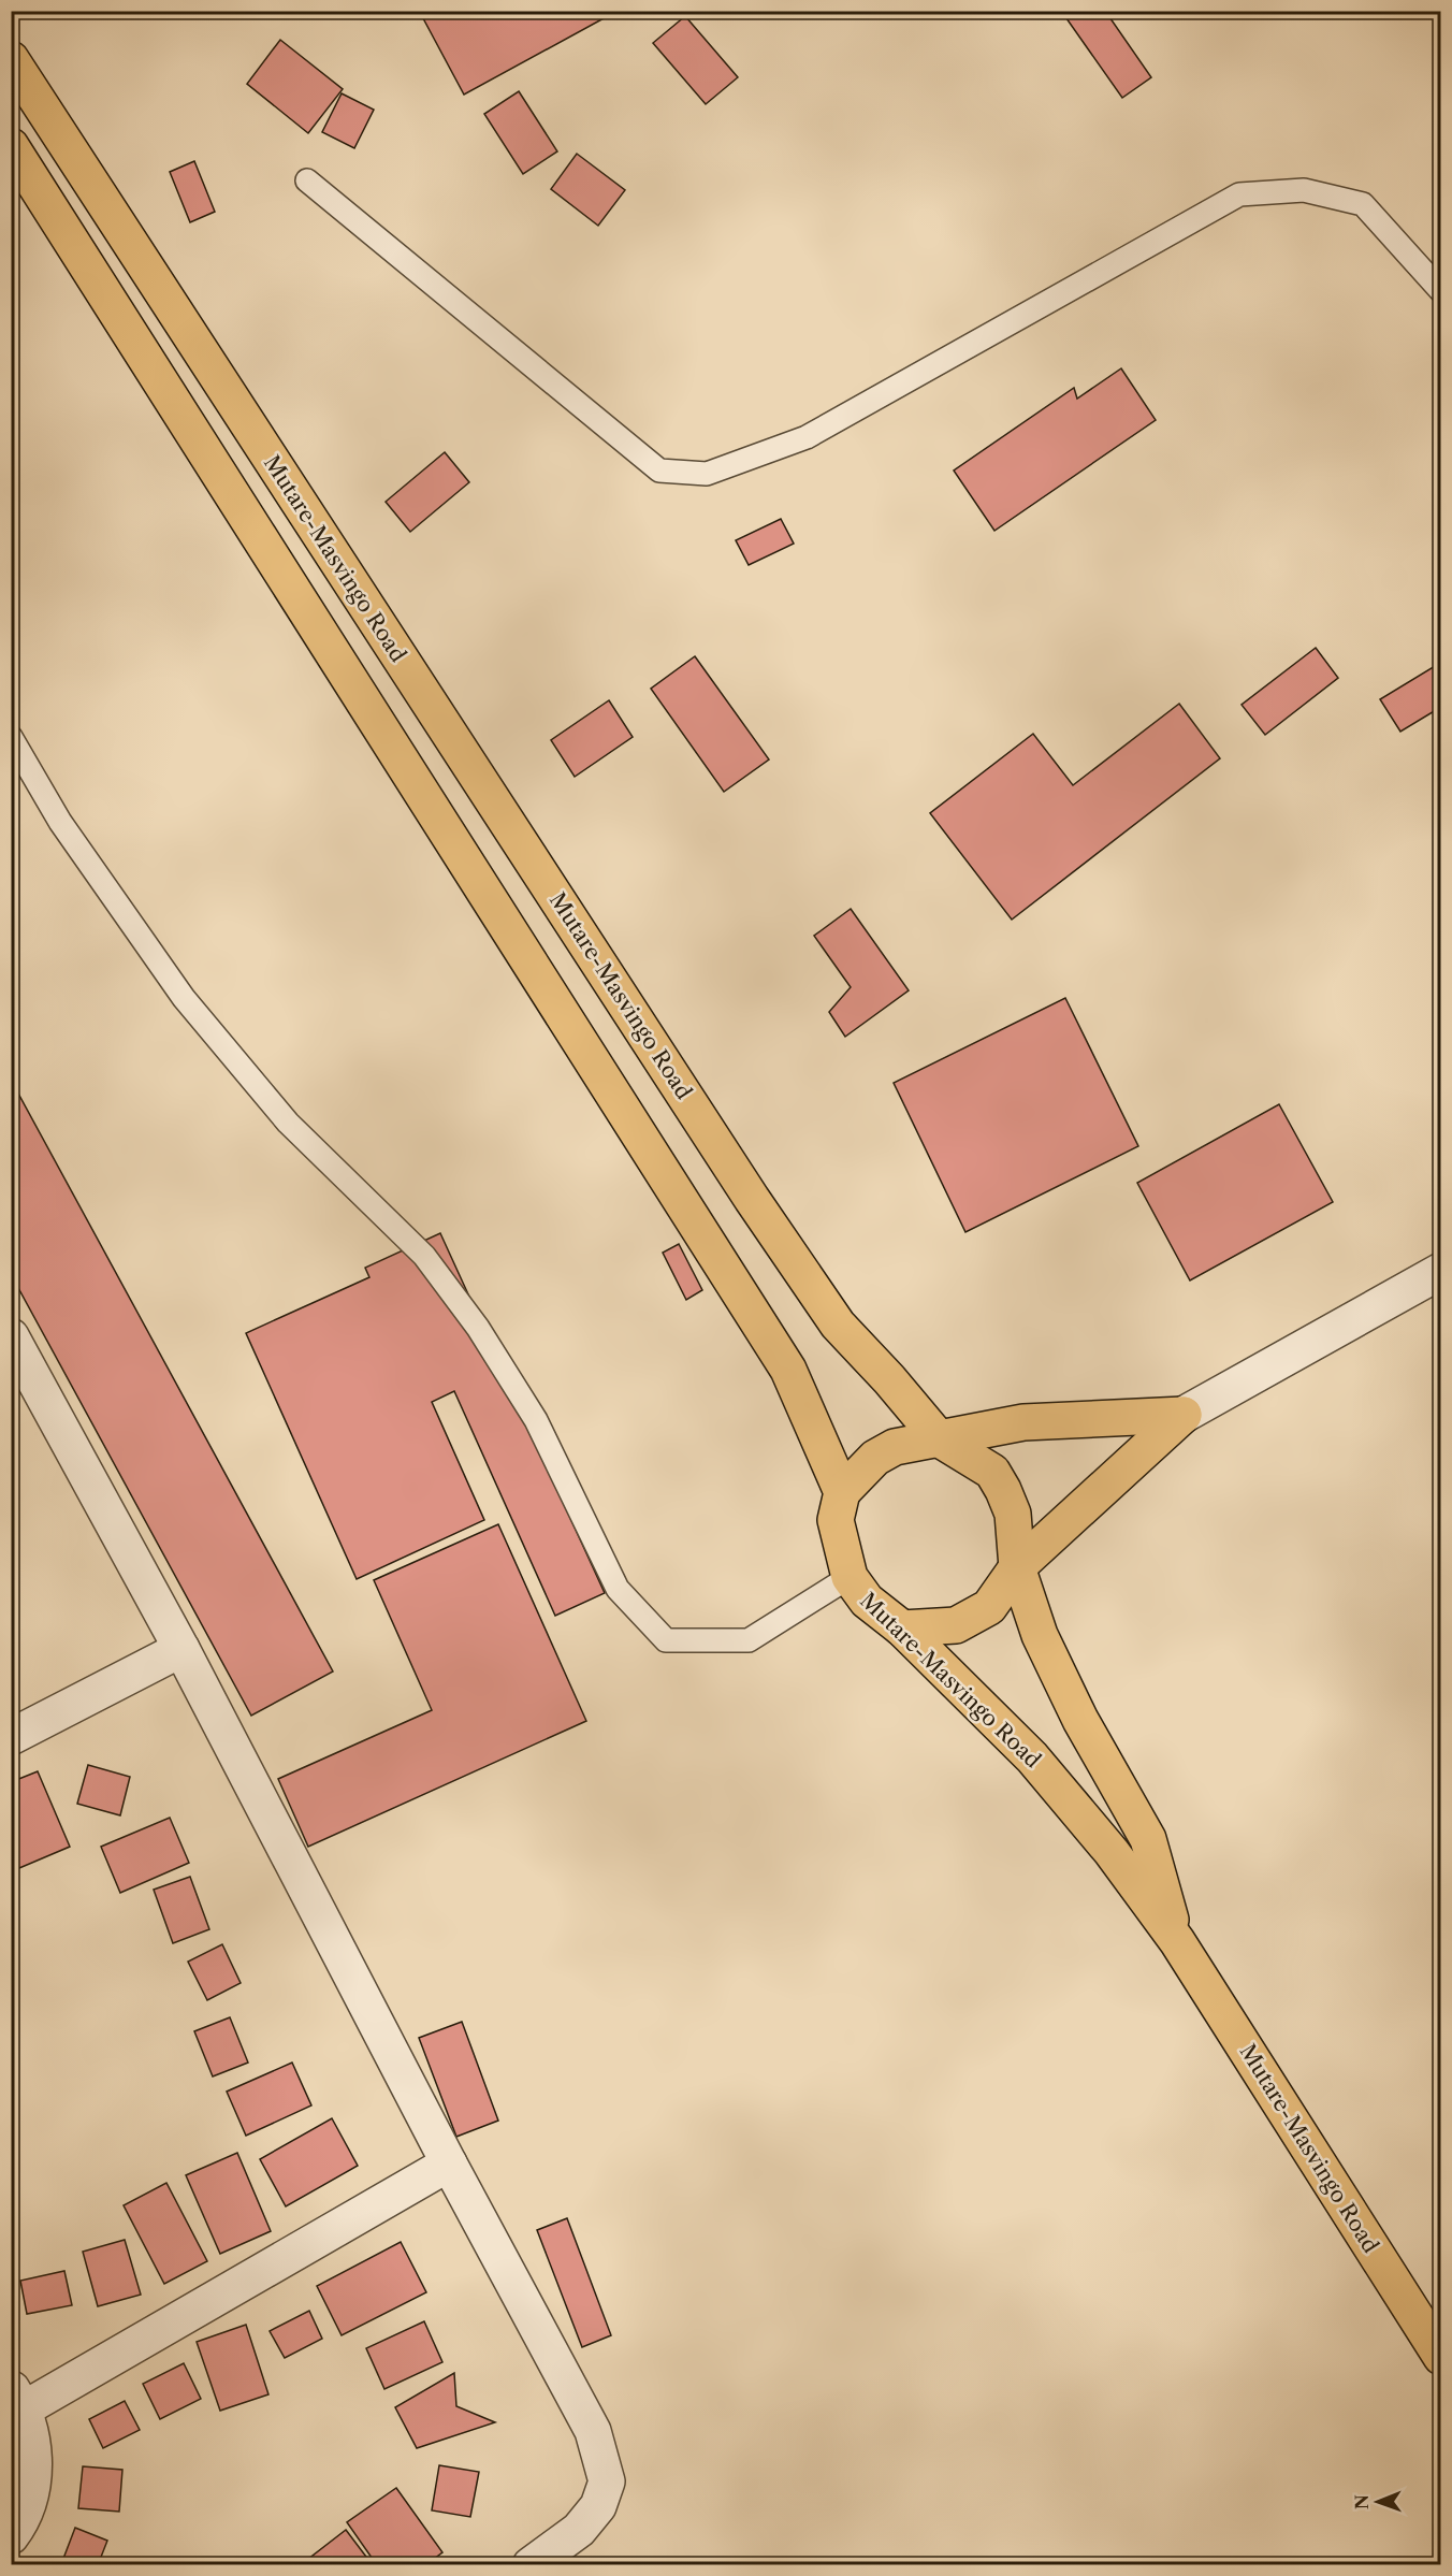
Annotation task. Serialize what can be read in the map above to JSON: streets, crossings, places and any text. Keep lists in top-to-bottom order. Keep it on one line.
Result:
{"streets":{"highway":["Mutare-Masvingo Road"]},"north":"left"}
